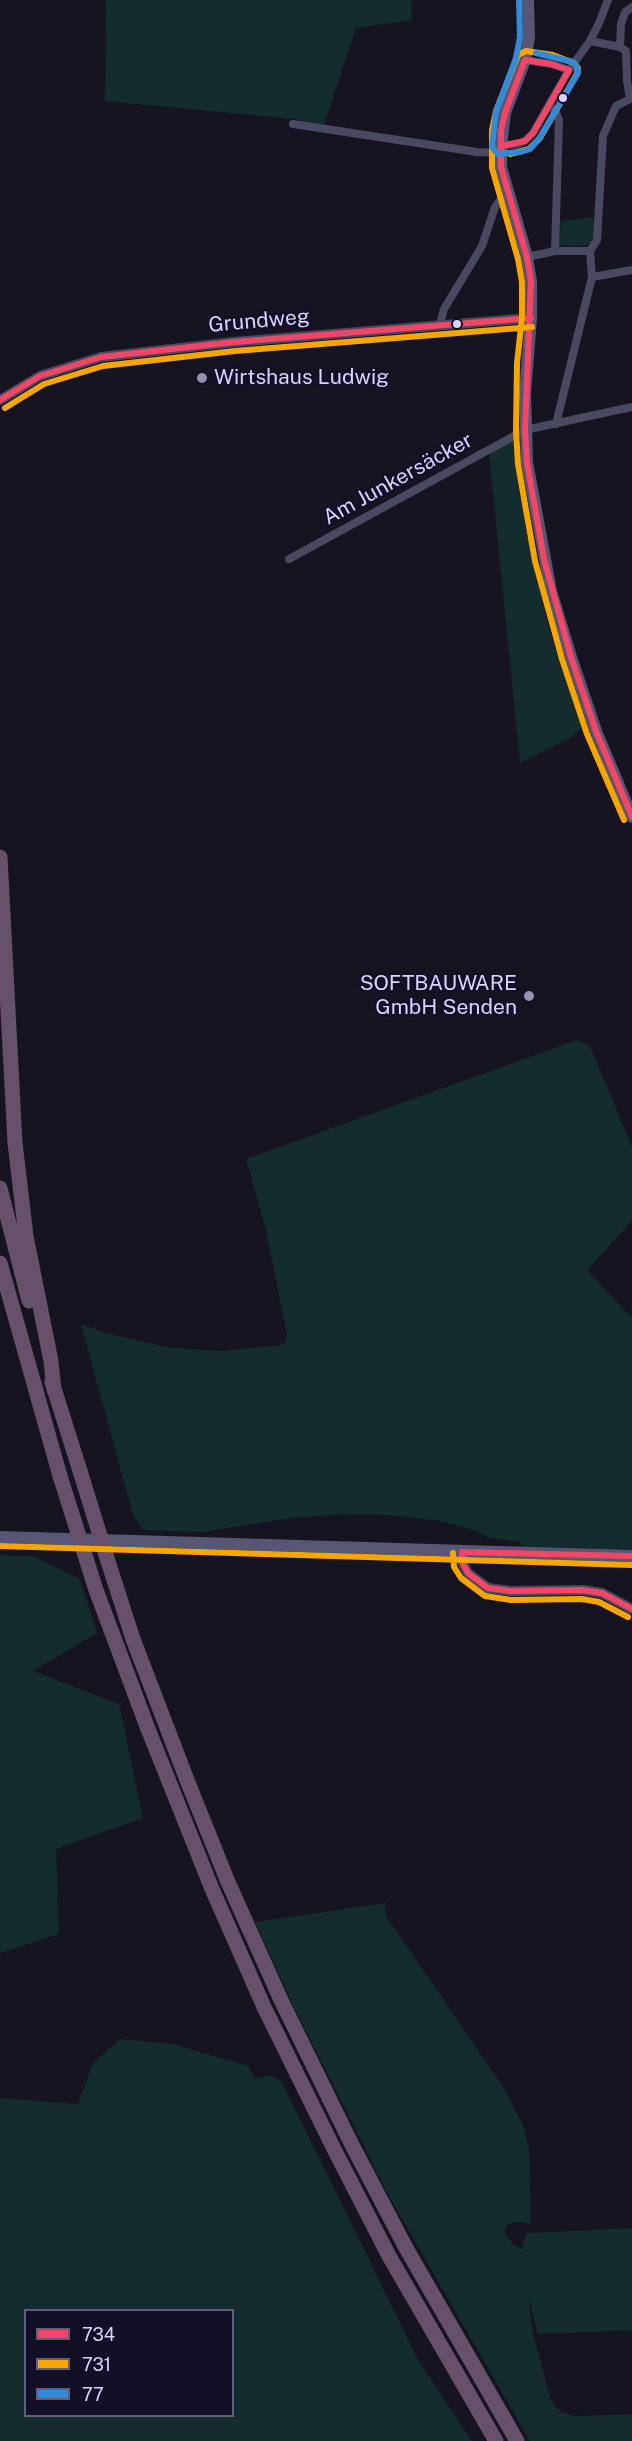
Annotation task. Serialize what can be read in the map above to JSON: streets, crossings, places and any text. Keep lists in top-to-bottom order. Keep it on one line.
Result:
{"streets":{"street":["Grundweg","Am Junkersäcker"]},"places":["Wirtshaus Ludwig","SOFTBAUWARE GmbH Senden"],"lines":["transit line 77","transit line 731","transit line 734"],"legend":["734","731","77"]}
